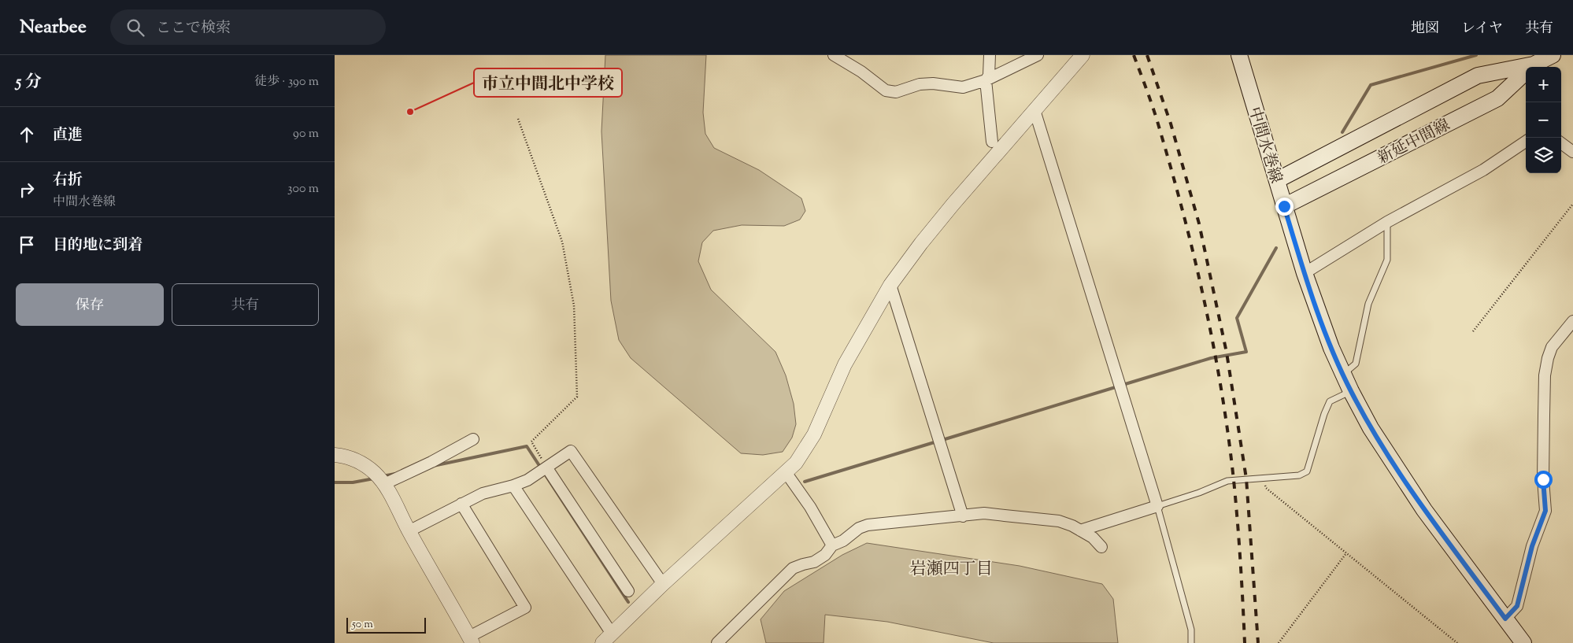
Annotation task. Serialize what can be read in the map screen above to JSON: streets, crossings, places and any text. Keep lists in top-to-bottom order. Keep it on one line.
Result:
{"streets":{"main road":["新延中間線","中間水巻線"]},"crossings":[["新延中間線","中間水巻線"]],"districts":["岩瀬四丁目"],"places":["市立中間北中学校"],"scale_bar":"50 m","page":{"header":"Nearbee","search":"ここで検索","nav":["地図","レイヤ","共有"],"heading":["5 分","徒歩 · 390 m"],"map_buttons":["+","−"],"list":[["直進","90 m"],["右折","中間水巻線","300 m"],"目的地に到着"],"buttons":["保存","共有"],"scale":"50 m"}}
